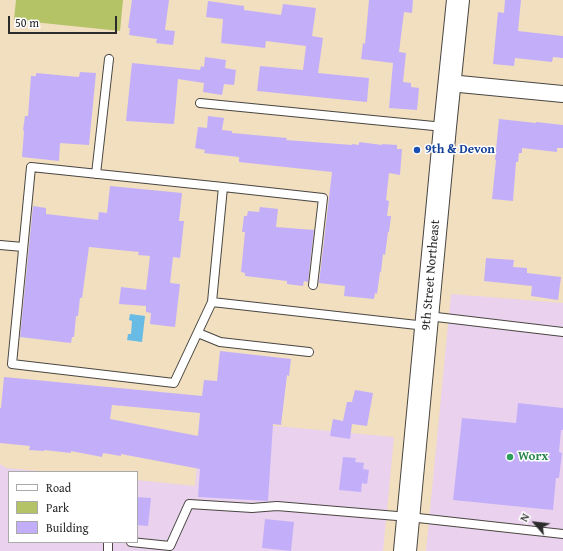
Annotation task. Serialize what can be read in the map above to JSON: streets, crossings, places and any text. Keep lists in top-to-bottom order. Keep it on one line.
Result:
{"streets":{"main road":["9th Street Northeast"]},"places":["9th & Devon","Worx"],"legend":["Road","Park","Building"],"scale_bar":"50 m","north":"top left"}
